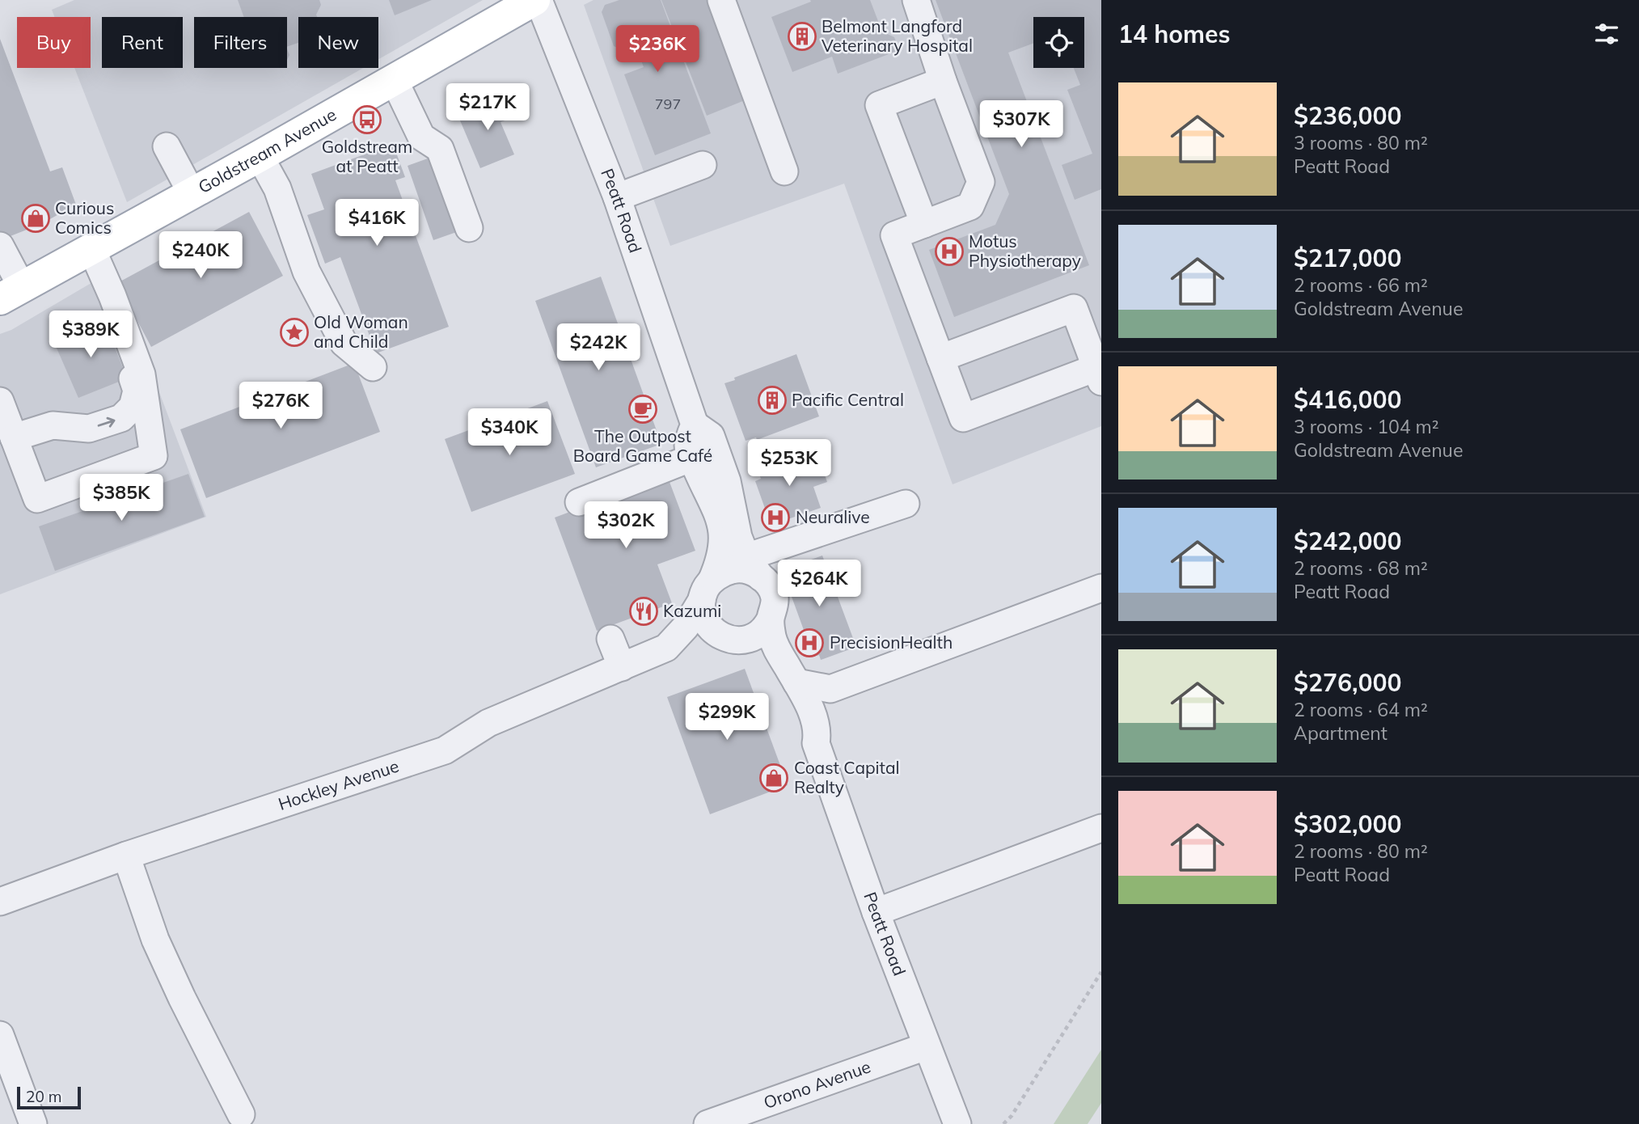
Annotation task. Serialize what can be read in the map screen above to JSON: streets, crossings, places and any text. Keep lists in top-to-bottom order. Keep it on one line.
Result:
{"streets":{"main road":["Goldstream Avenue"],"street":["Peatt Road","Hockley Avenue","Orono Avenue"]},"crossings":[["Goldstream Avenue","Peatt Road"],["Peatt Road","Hockley Avenue"],["Peatt Road","Orono Avenue"]],"places":{"building":["Belmont Langford Veterinary Hospital","Pacific Central"],"bus stop":["Goldstream at Peatt"],"shop":["Curious Comics","Coast Capital Realty"],"hospital":["Motus Physiotherapy","Neuralive","PrecisionHealth"],"place":["Old Woman and Child"],"cafe":["The Outpost Board Game Café"],"restaurant":["Kazumi"]},"house_numbers":["797"],"scale_bar":"20 m","page":{"heading":"14 homes","chip":["Buy","Rent","Filters","New"],"price":["$236K","$217K","$307K","$416K","$240K","$389K","$242K","$276K","$340K","$253K","$385K","$302K","$264K","$299K"],"list":[{"name":"$236,000","note":"3 rooms · 80 m² · Peatt Road"},{"name":"$217,000","note":"2 rooms · 66 m² · Goldstream Avenue"},{"name":"$416,000","note":"3 rooms · 104 m² · Goldstream Avenue"},{"name":"$242,000","note":"2 rooms · 68 m² · Peatt Road"},{"name":"$276,000","note":"2 rooms · 64 m² · Apartment"},{"name":"$302,000","note":"2 rooms · 80 m² · Peatt Road"}],"scale":"20 m"}}
